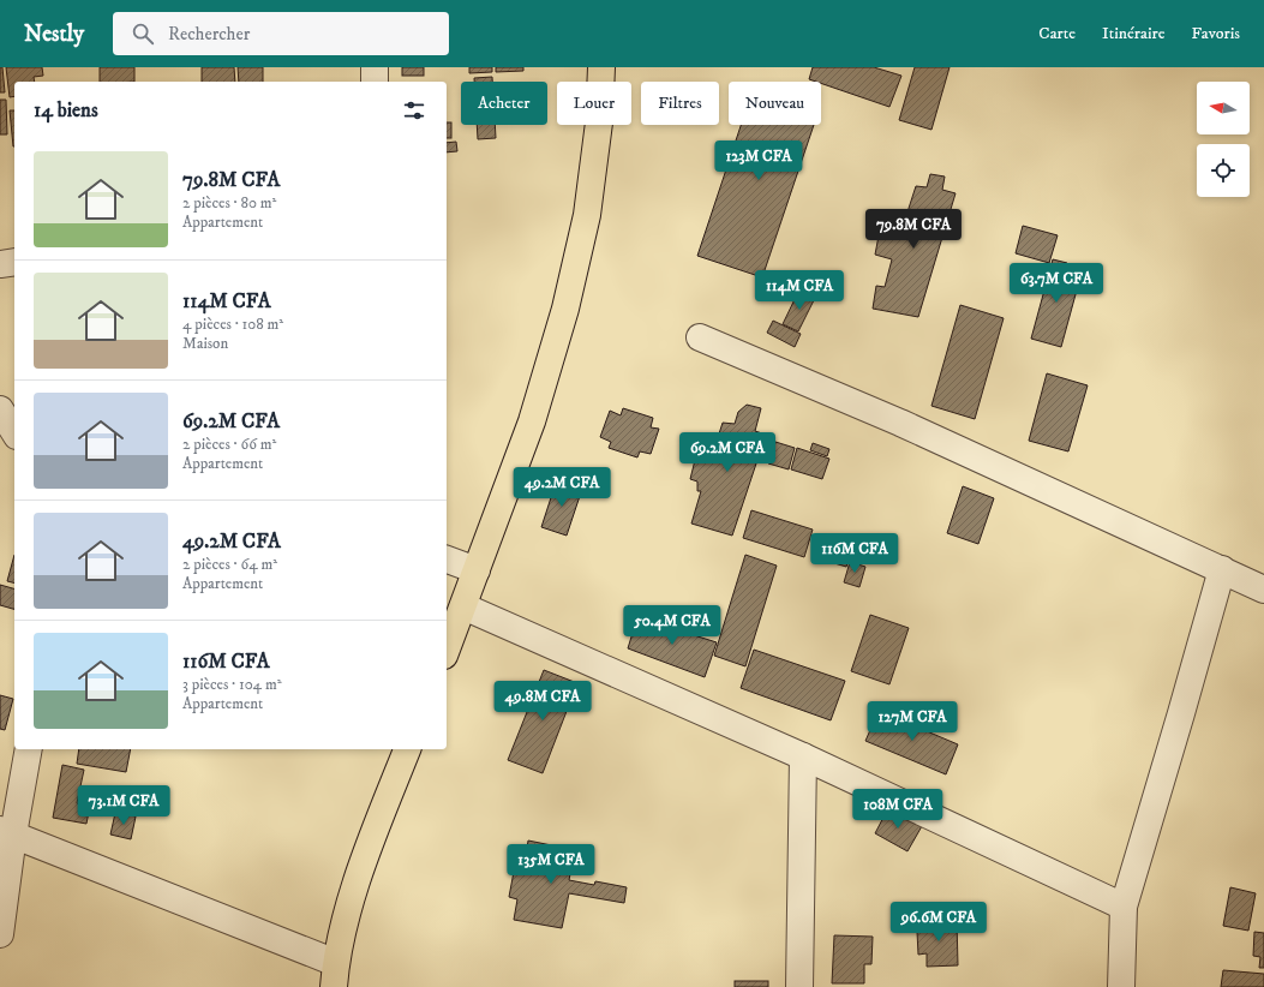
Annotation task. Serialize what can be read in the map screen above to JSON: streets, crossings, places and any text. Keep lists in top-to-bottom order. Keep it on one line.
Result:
{"north":"left","page":{"header":"Nestly","search":"Rechercher","nav":["Carte","Itinéraire","Favoris"],"chip":["Acheter","Louer","Filtres","Nouveau"],"heading":"14 biens","list":[{"name":"79.8M CFA","note":"2 pièces · 80 m² · Appartement"},{"name":"114M CFA","note":"4 pièces · 108 m² · Maison"},{"name":"69.2M CFA","note":"2 pièces · 66 m² · Appartement"},{"name":"49.2M CFA","note":"2 pièces · 64 m² · Appartement"},{"name":"116M CFA","note":"3 pièces · 104 m² · Appartement"}],"price":["123M CFA","79.8M CFA","63.7M CFA","114M CFA","69.2M CFA","49.2M CFA","116M CFA","50.4M CFA","49.8M CFA","127M CFA","73.1M CFA","108M CFA","135M CFA","96.6M CFA"]}}
